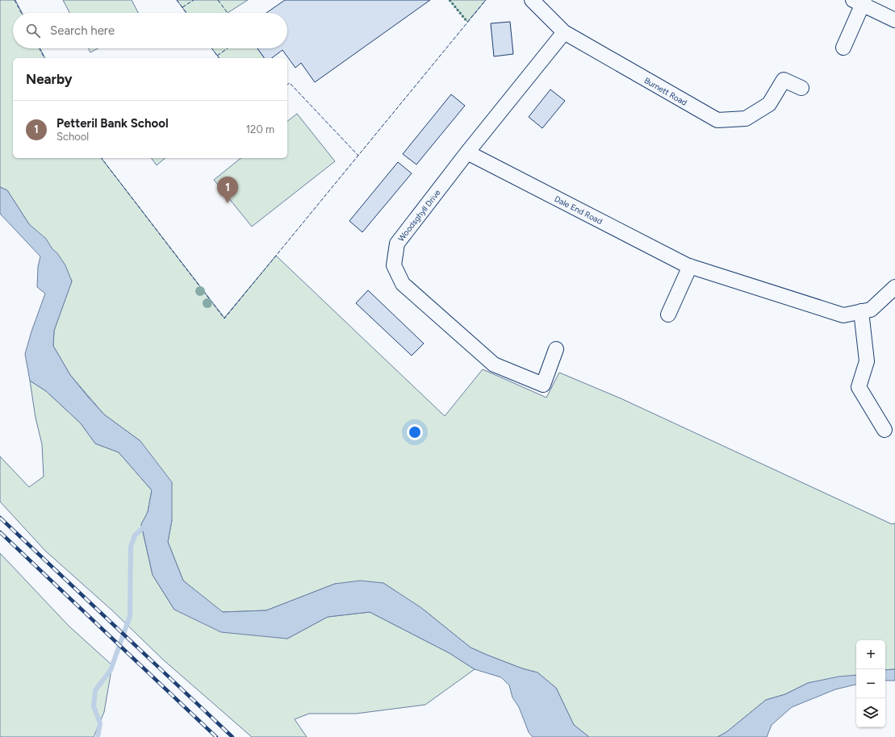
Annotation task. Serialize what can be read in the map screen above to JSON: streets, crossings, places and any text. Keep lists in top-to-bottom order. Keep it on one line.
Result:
{"streets":{"street":["Burnett Road","Dale End Road","Woodsghyll Drive"]},"crossings":[["Burnett Road","Woodsghyll Drive"],["Dale End Road","Woodsghyll Drive"]],"page":{"search":"Search here","heading":"Nearby","list":[{"mark":"1","name":"Petteril Bank School","note":"School","value":"120 m"}],"pins":"1","map_buttons":["+","−"]}}
